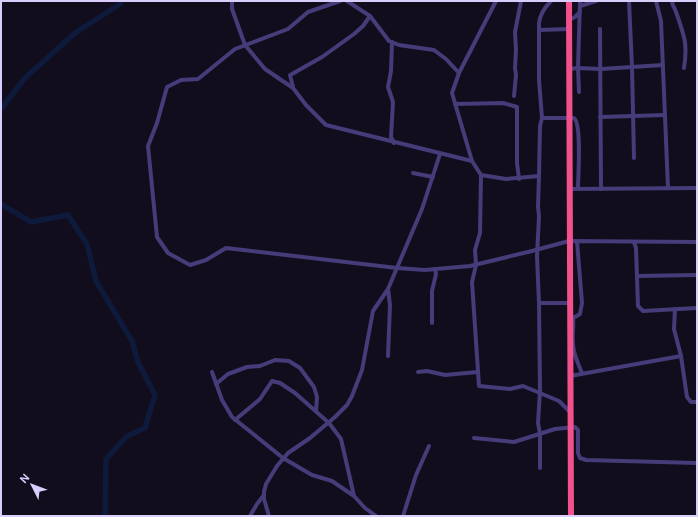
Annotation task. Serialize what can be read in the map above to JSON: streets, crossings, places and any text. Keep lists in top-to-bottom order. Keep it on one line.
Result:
{"north":"top left"}
